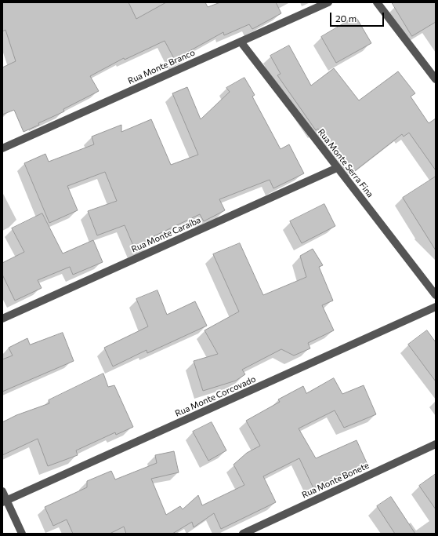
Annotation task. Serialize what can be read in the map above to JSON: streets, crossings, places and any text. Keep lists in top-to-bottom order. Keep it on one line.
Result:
{"streets":{"street":["Rua Monte Branco","Rua Monte Serra Fina","Rua Monte Caraíba","Rua Monte Corcovado","Rua Monte Bonete"]},"crossings":[["Rua Monte Branco","Rua Monte Serra Fina"],["Rua Monte Serra Fina","Rua Monte Caraíba"]],"scale_bar":"20 m"}
